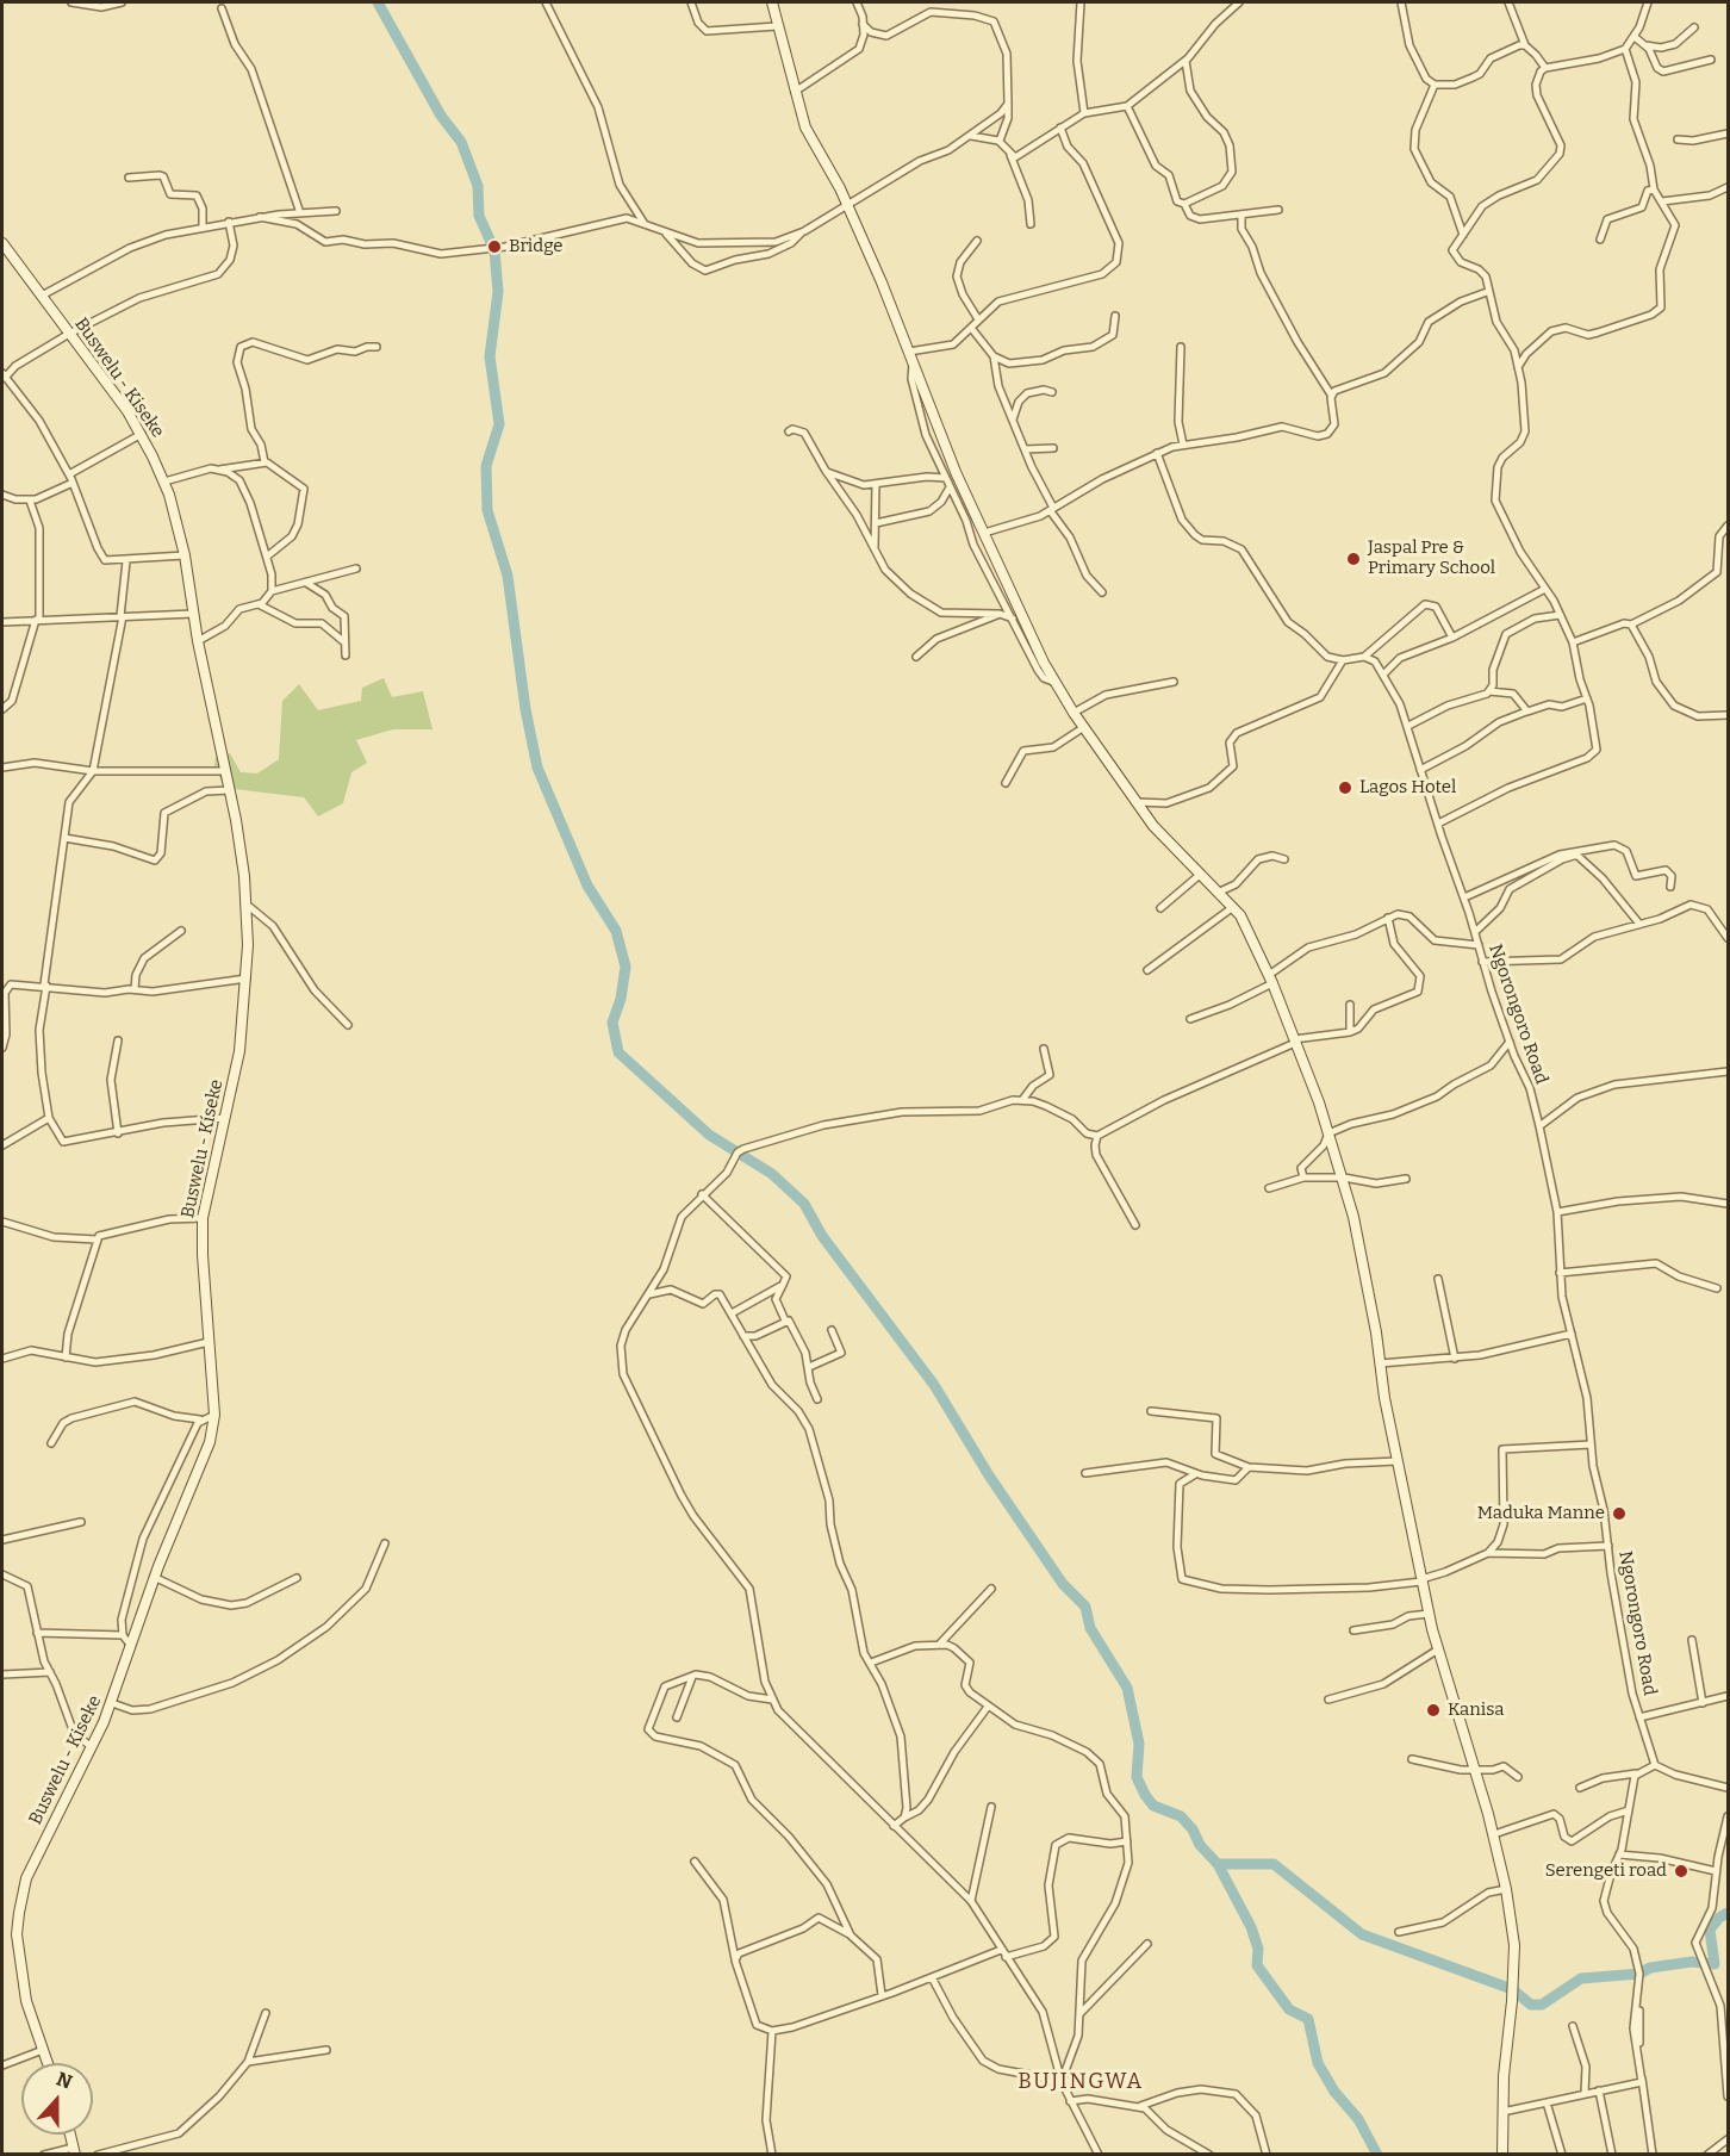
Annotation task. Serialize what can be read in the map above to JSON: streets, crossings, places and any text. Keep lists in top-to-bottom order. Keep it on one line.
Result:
{"streets":{"street":["Buswelu - Kiseke","Ngorongoro Road"]},"districts":["BUJINGWA"],"places":["Bridge","Jaspal Pre & Primary School","Lagos Hotel","Maduka Manne","Kanisa","Serengeti road"],"north":"top"}
